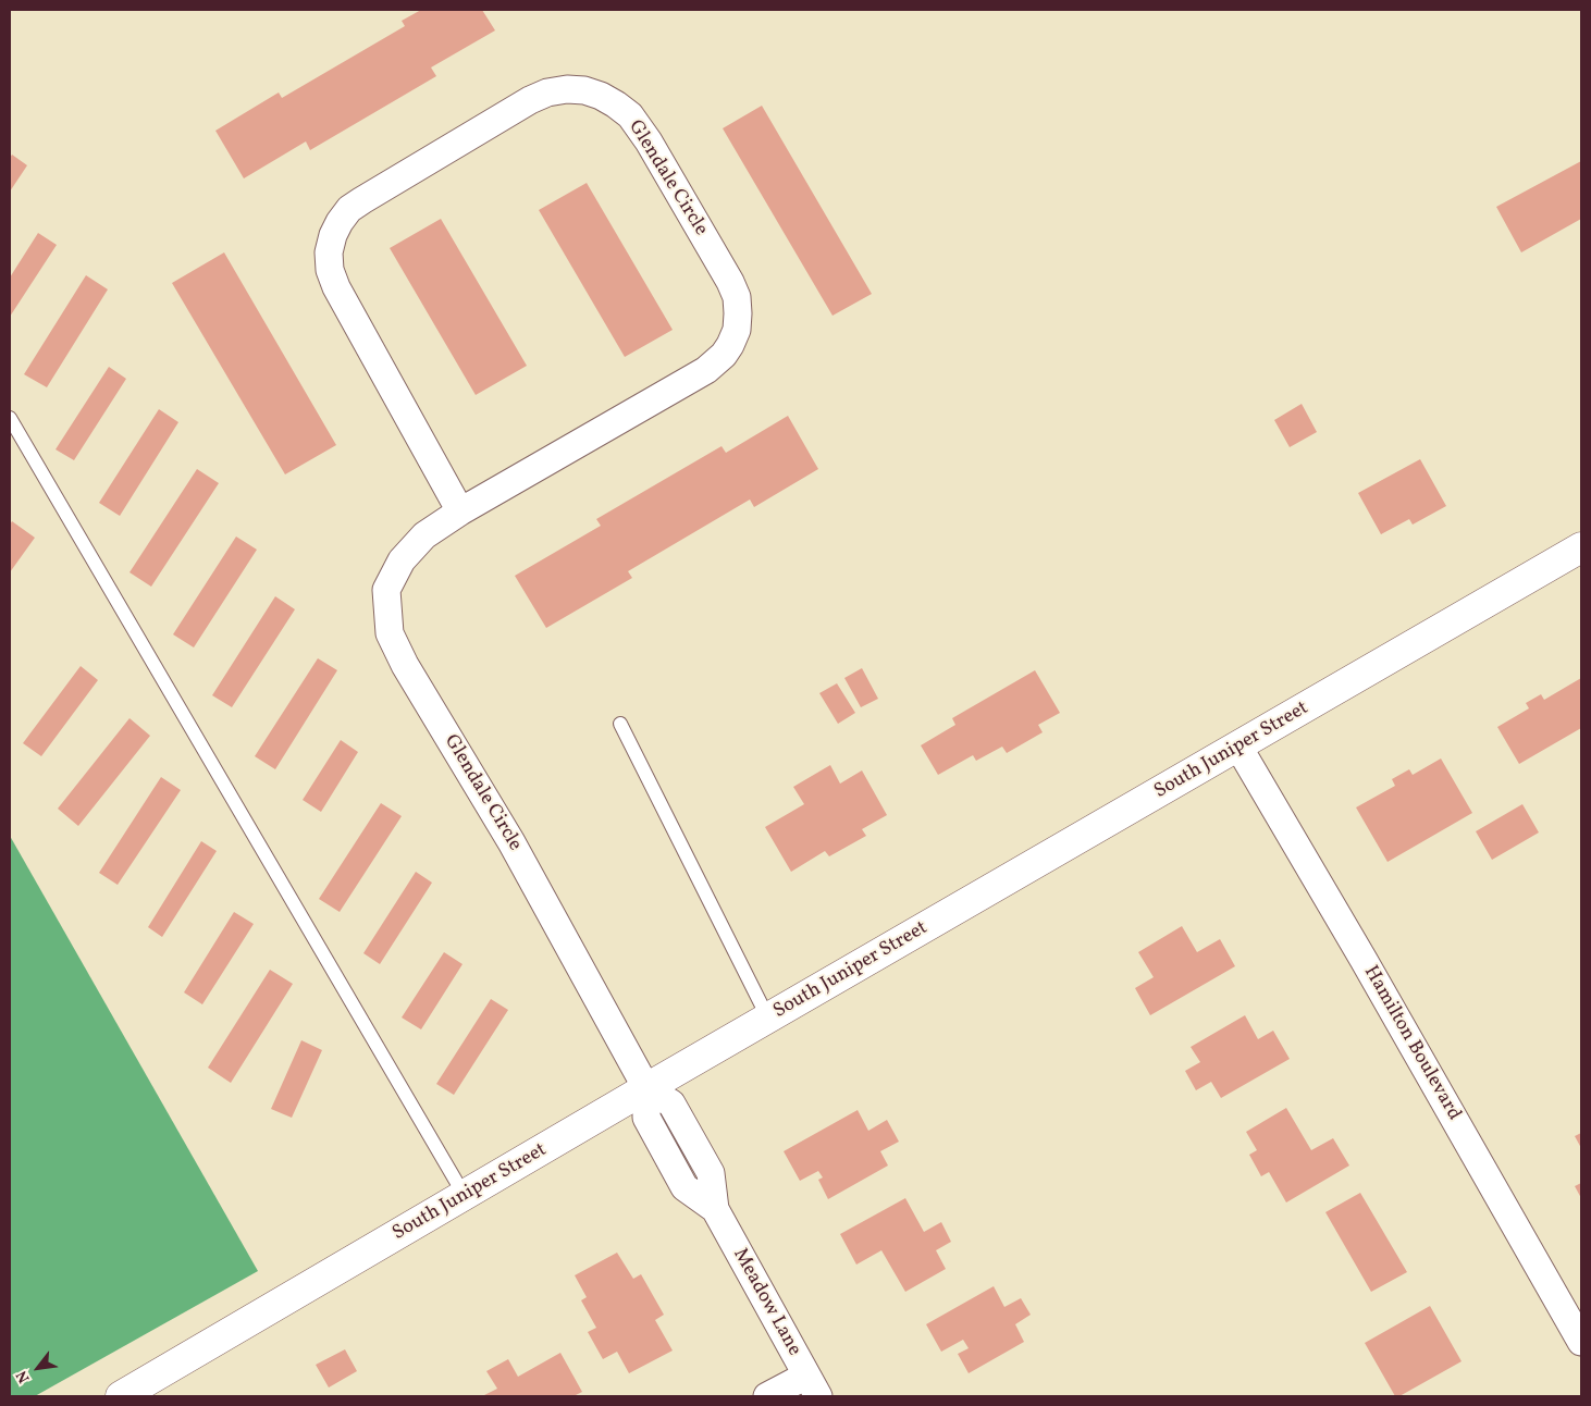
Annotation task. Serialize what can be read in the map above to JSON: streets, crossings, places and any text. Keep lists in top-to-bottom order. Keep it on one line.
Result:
{"streets":{"street":["Glendale Circle","South Juniper Street","Hamilton Boulevard","Meadow Lane"]},"crossings":[["Glendale Circle","South Juniper Street"],["Glendale Circle","Meadow Lane"],["South Juniper Street","Hamilton Boulevard"],["South Juniper Street","Meadow Lane"]],"north":"bottom left"}
